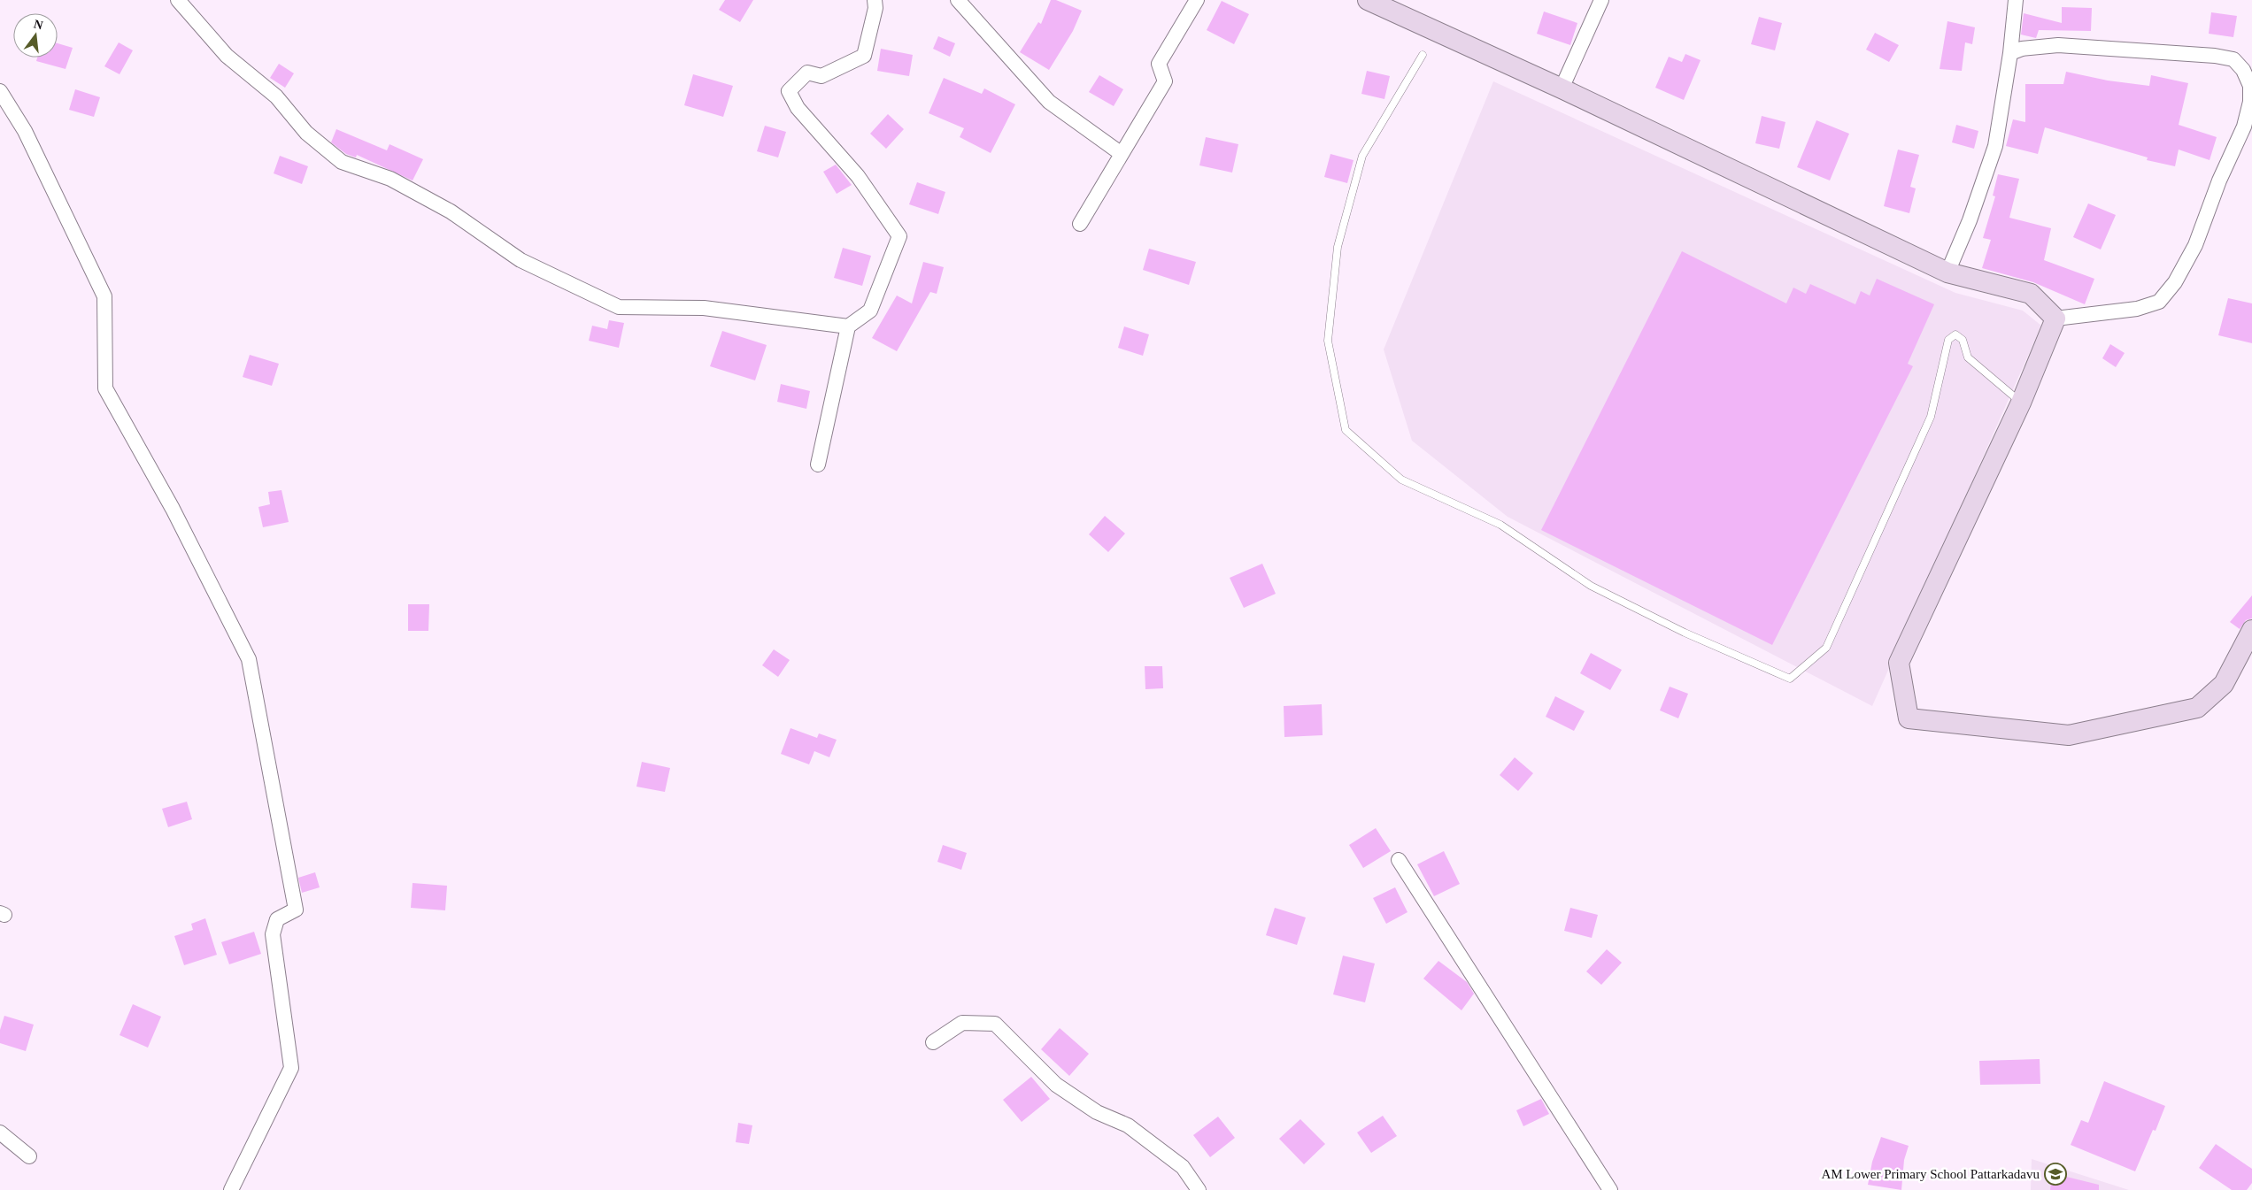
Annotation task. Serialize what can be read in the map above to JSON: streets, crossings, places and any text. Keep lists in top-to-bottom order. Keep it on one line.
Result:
{"places":{"school or university":["AM Lower Primary School Pattarkadavu"]},"north":"top"}
